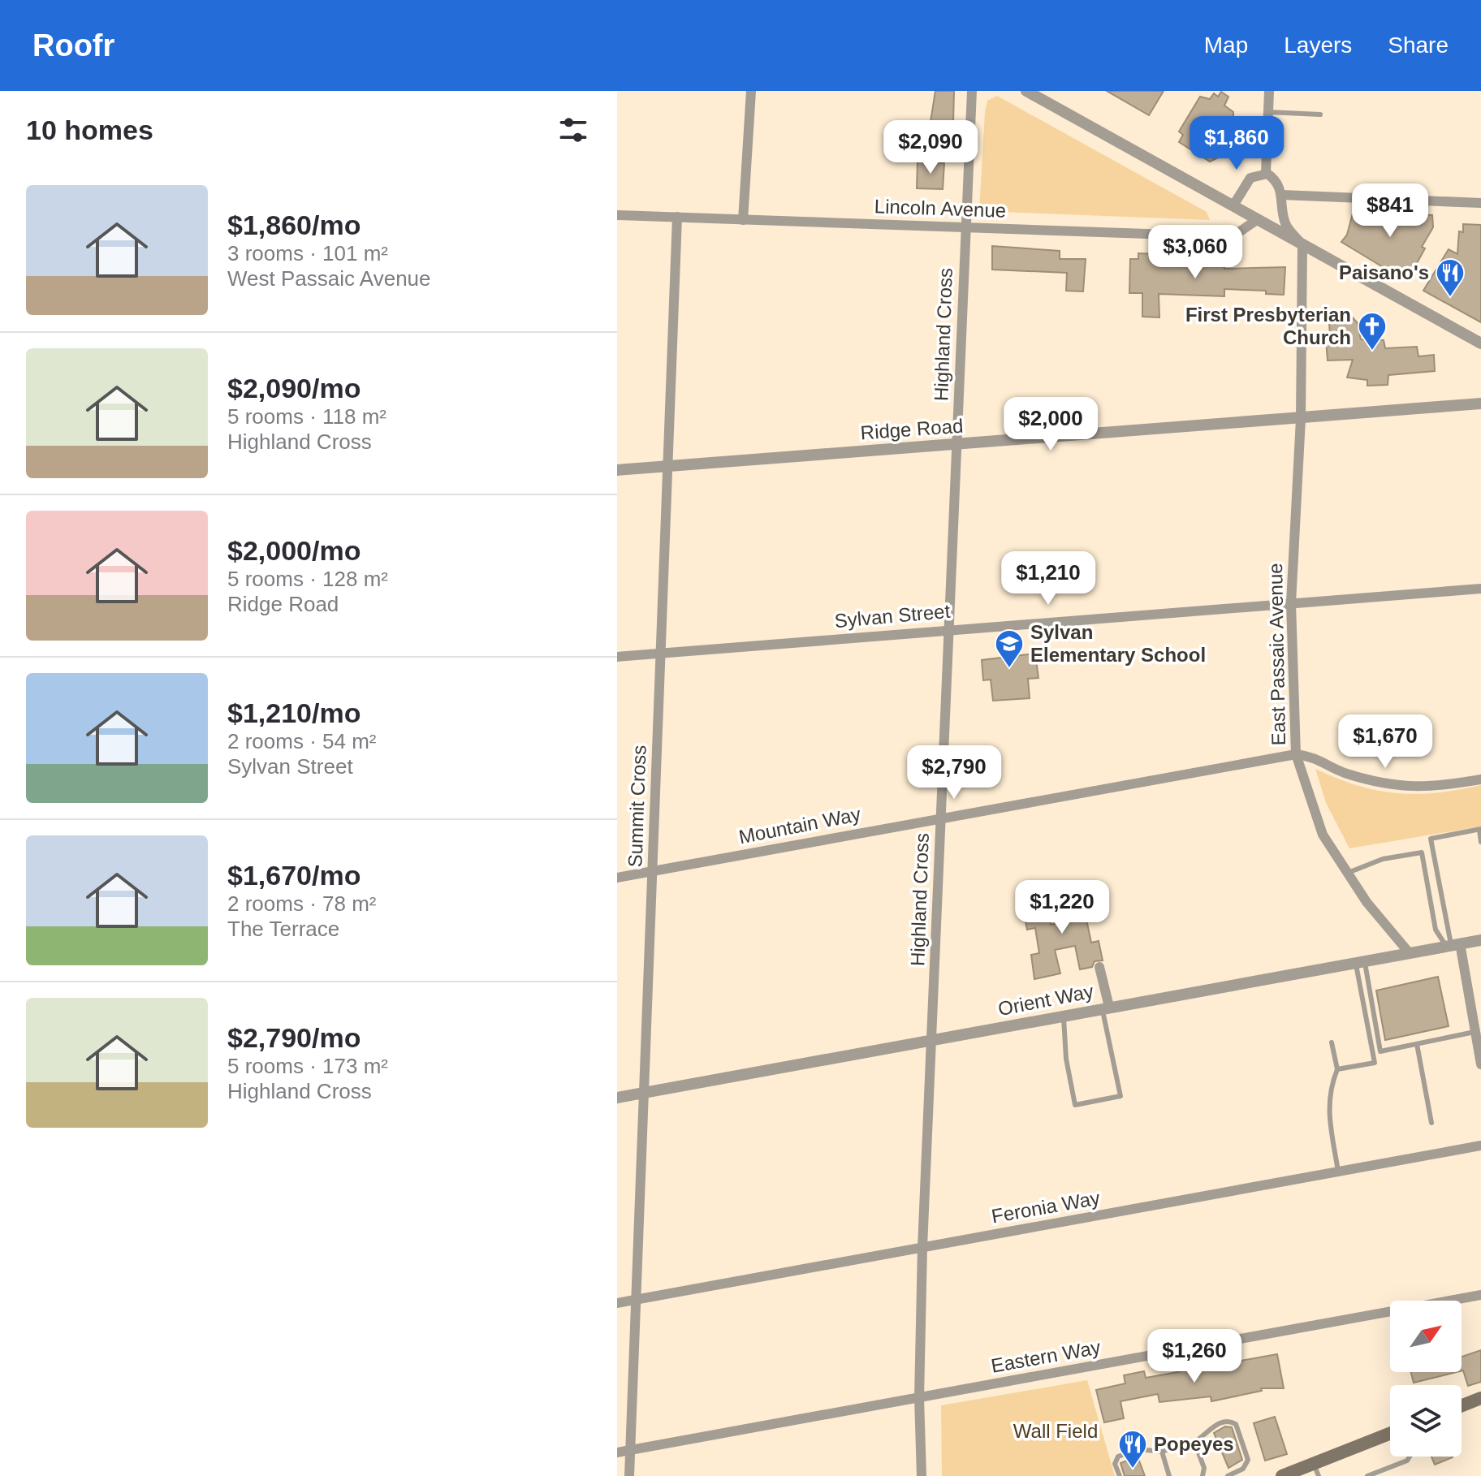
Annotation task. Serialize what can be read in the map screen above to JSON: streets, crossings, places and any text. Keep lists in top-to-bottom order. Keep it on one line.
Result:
{"streets":{"street":["Lincoln Avenue","Highland Cross","Ridge Road","Sylvan Street","East Passaic Avenue","Summit Cross","Mountain Way","Orient Way","Feronia Way","Eastern Way"]},"crossings":[["Lincoln Avenue","Highland Cross"],["Lincoln Avenue","Summit Cross"],["Highland Cross","Ridge Road"],["Highland Cross","Sylvan Street"],["Highland Cross","Mountain Way"],["Highland Cross","Orient Way"],["Highland Cross","Feronia Way"],["Highland Cross","Eastern Way"],["Ridge Road","East Passaic Avenue"],["Ridge Road","Summit Cross"],["Sylvan Street","East Passaic Avenue"],["Sylvan Street","Summit Cross"],["East Passaic Avenue","Mountain Way"],["East Passaic Avenue","Orient Way"],["Summit Cross","Mountain Way"],["Summit Cross","Orient Way"],["Summit Cross","Feronia Way"],["Summit Cross","Eastern Way"]],"parks":["Wall Field"],"places":{"restaurant":["Paisano's","Popeyes"],"church":["First Presbyterian Church"],"school or university":["Sylvan Elementary School"]},"north":"top right","page":{"header":"Roofr","nav":["Map","Layers","Share"],"heading":"10 homes","price":["$1,860","$2,090","$841","$3,060","$2,000","$1,210","$1,670","$2,790","$1,220","$1,260"],"list":[{"name":"$1,860/mo","note":"3 rooms · 101 m² · West Passaic Avenue"},{"name":"$2,090/mo","note":"5 rooms · 118 m² · Highland Cross"},{"name":"$2,000/mo","note":"5 rooms · 128 m² · Ridge Road"},{"name":"$1,210/mo","note":"2 rooms · 54 m² · Sylvan Street"},{"name":"$1,670/mo","note":"2 rooms · 78 m² · The Terrace"},{"name":"$2,790/mo","note":"5 rooms · 173 m² · Highland Cross"}]}}
